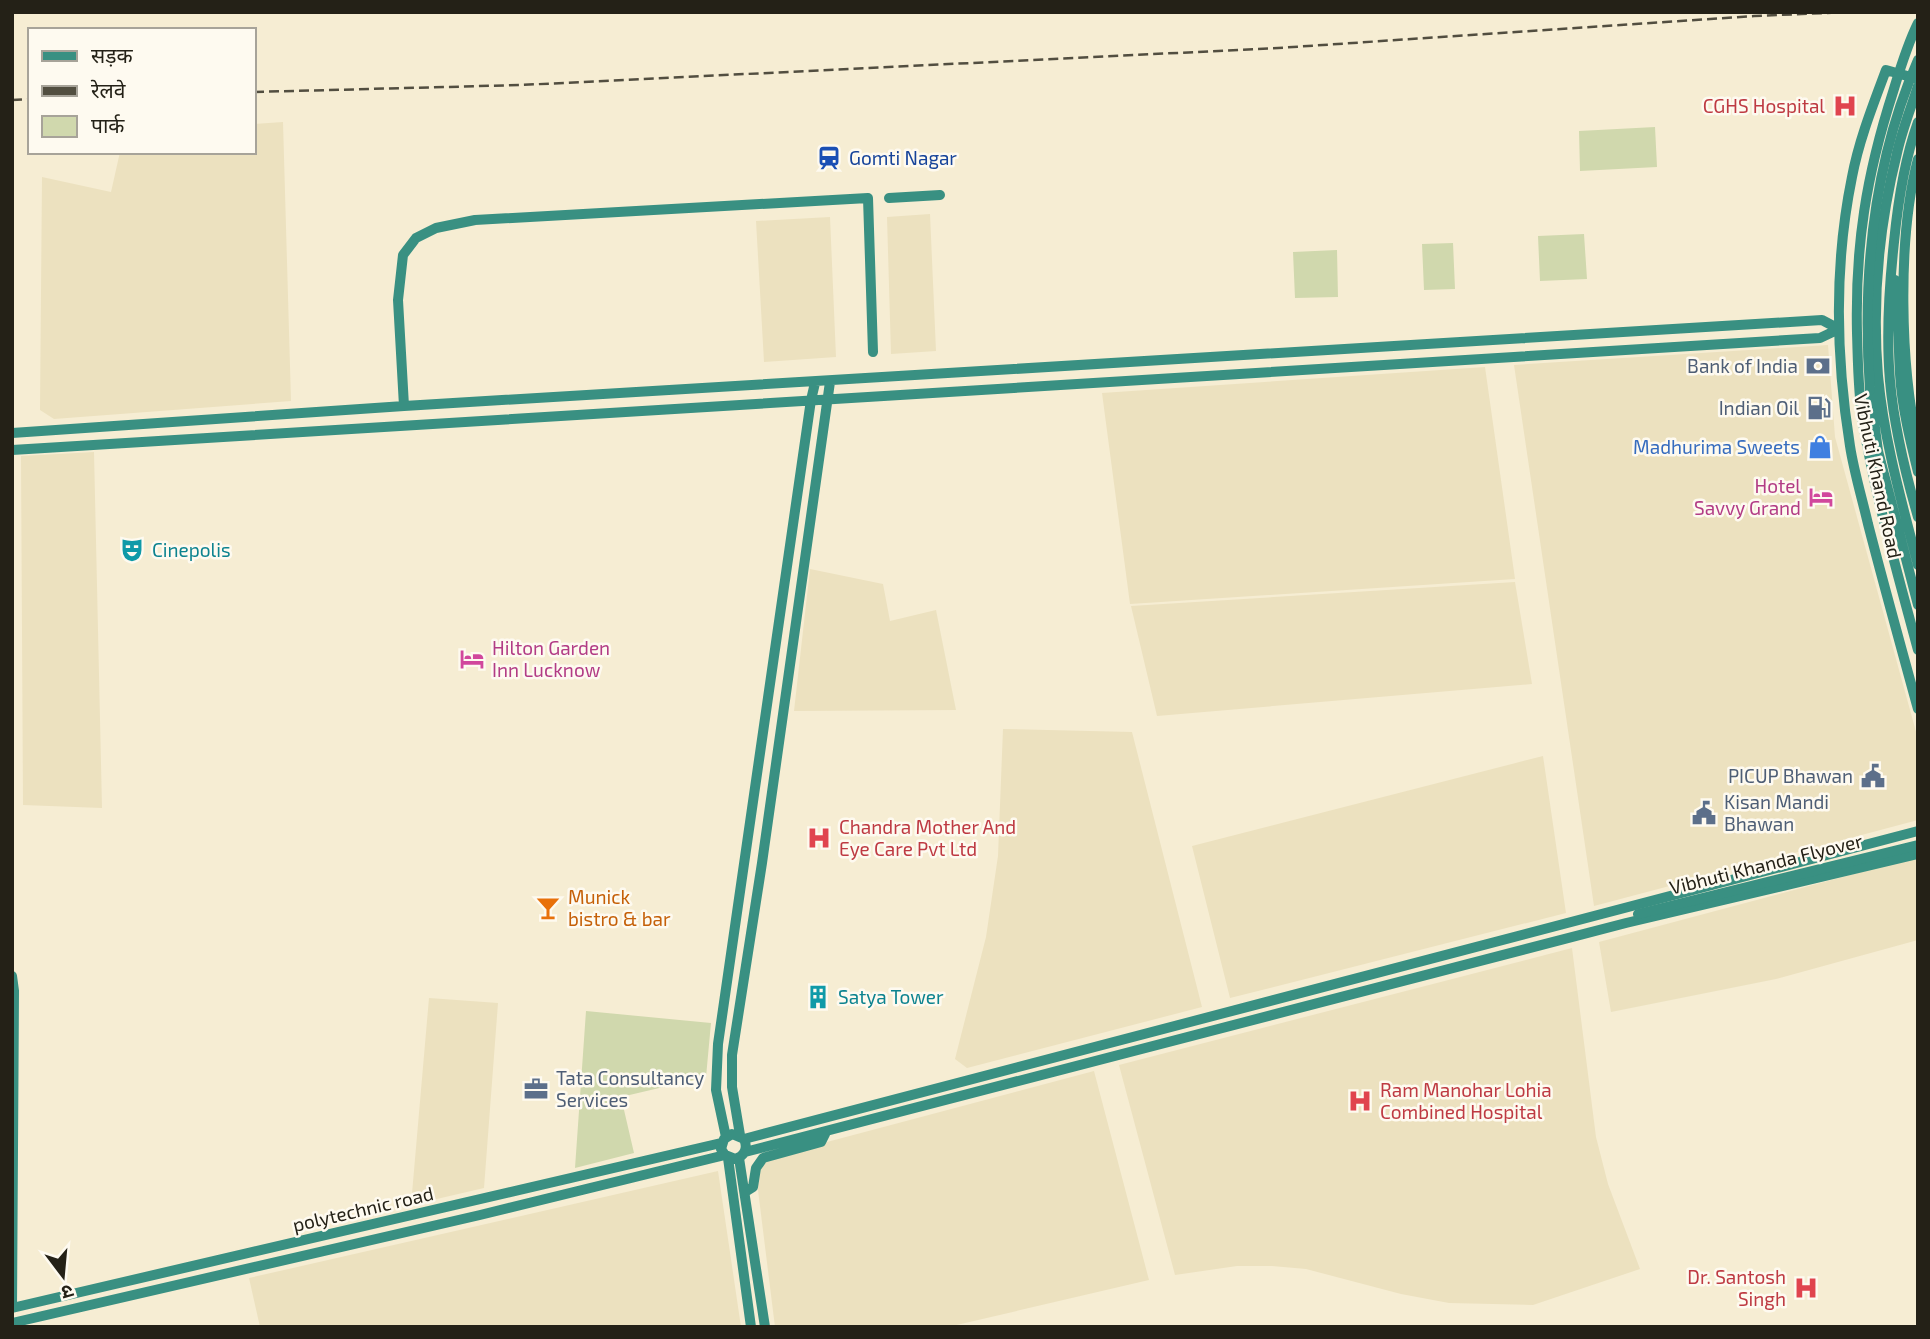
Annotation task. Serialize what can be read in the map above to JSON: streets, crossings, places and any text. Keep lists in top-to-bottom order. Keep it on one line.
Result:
{"streets":{"street":["Vibhuti Khand Road","Vibhuti Khanda Flyover","polytechnic road"]},"places":{"hospital":["CGHS Hospital","Chandra Mother And Eye Care Pvt Ltd","Ram Manohar Lohia Combined Hospital","Dr. Santosh Singh"],"station":["Gomti Nagar"],"bank":["Bank of India"],"fuel station":["Indian Oil"],"shop":["Madhurima Sweets"],"hotel":["Hotel Savvy Grand","Hilton Garden Inn Lucknow"],"theatre":["Cinepolis"],"public building":["PICUP Bhawan","Kisan Mandi Bhawan"],"bar":["Munick bistro & bar"],"building":["Satya Tower"],"office":["Tata Consultancy Services"]},"legend":["सड़क","रेलवे","पार्क"],"north":"bottom"}
